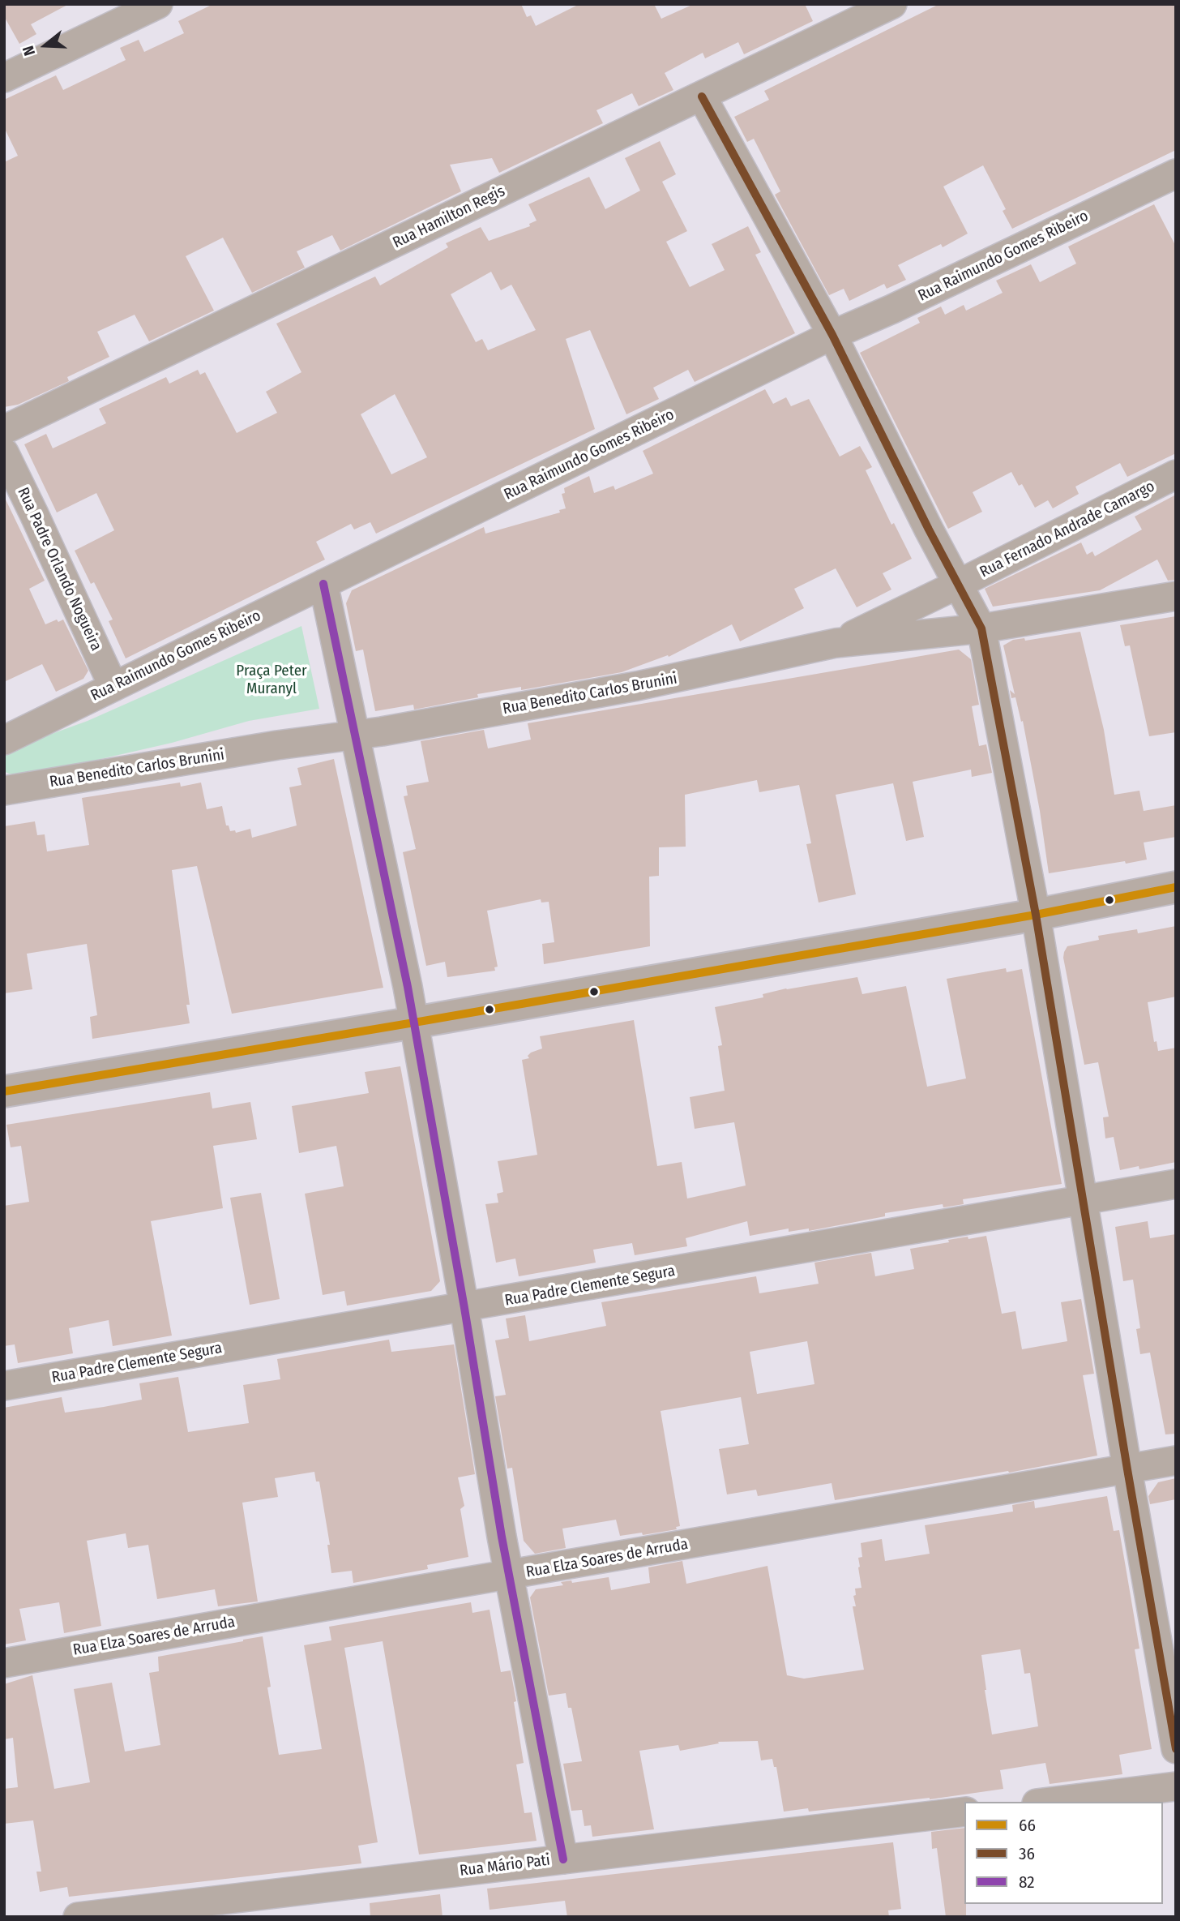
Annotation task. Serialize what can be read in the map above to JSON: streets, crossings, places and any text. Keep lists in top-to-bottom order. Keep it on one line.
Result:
{"streets":{"street":["Rua Hamilton Regis","Rua Raimundo Gomes Ribeiro","Rua Fernado Andrade Camargo","Rua Padre Orlando Nogueira","Rua Benedito Carlos Brunini","Rua Padre Clemente Segura","Rua Elza Soares de Arruda","Rua Mário Pati"]},"crossings":[["Rua Raimundo Gomes Ribeiro","Rua Padre Orlando Nogueira"],["Rua Fernado Andrade Camargo","Rua Benedito Carlos Brunini"]],"parks":["Praça Peter Muranyl"],"lines":["transit line 36","transit line 82","transit line 66"],"legend":["66","36","82"],"north":"left"}
